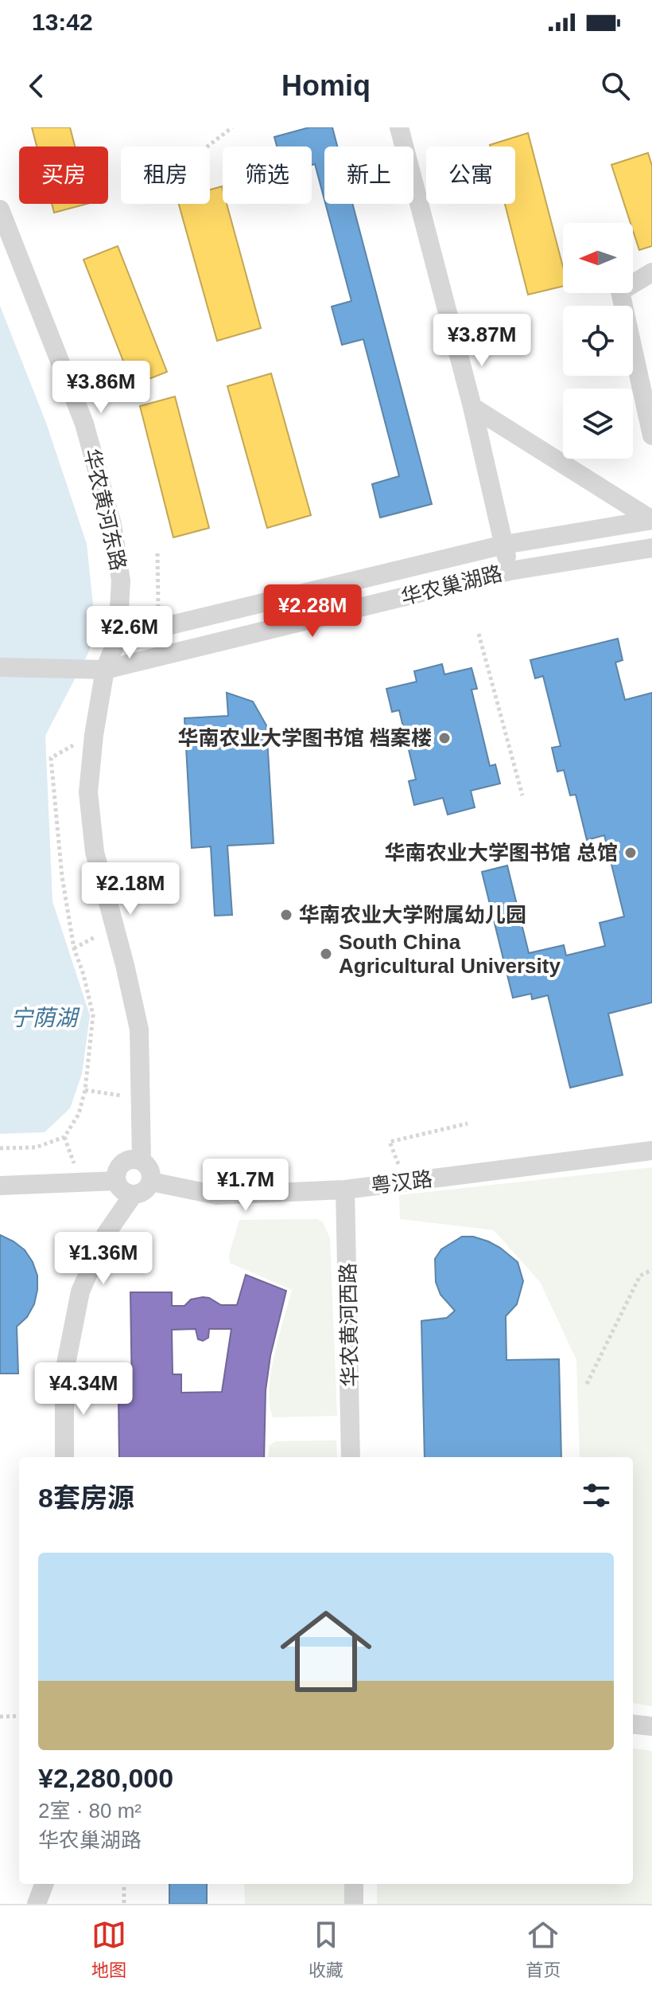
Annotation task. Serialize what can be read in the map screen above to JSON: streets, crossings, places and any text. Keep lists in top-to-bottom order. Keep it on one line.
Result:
{"streets":{"street":["华农黄河东路","华农巢湖路","粤汉路","华农黄河西路"]},"crossings":[["华农黄河东路","华农巢湖路"],["华农黄河东路","粤汉路"],["粤汉路","华农黄河西路"]],"water":["宁荫湖"],"places":["华南农业大学图书馆 档案楼","华南农业大学图书馆 总馆","华南农业大学附属幼儿园","South China Agricultural University"],"north":"left","page":{"status":"13:42","header":"Homiq","chip":["买房","租房","筛选","新上","公寓"],"price":["¥3.87M","¥3.86M","¥2.28M","¥2.6M","¥2.18M","¥1.7M","¥1.36M","¥4.34M"],"heading":"8套房源","list":[{"name":"¥2,280,000","note":"2室 · 80 m² · 华农巢湖路"}],"tabs":["地图","收藏","首页"]}}
